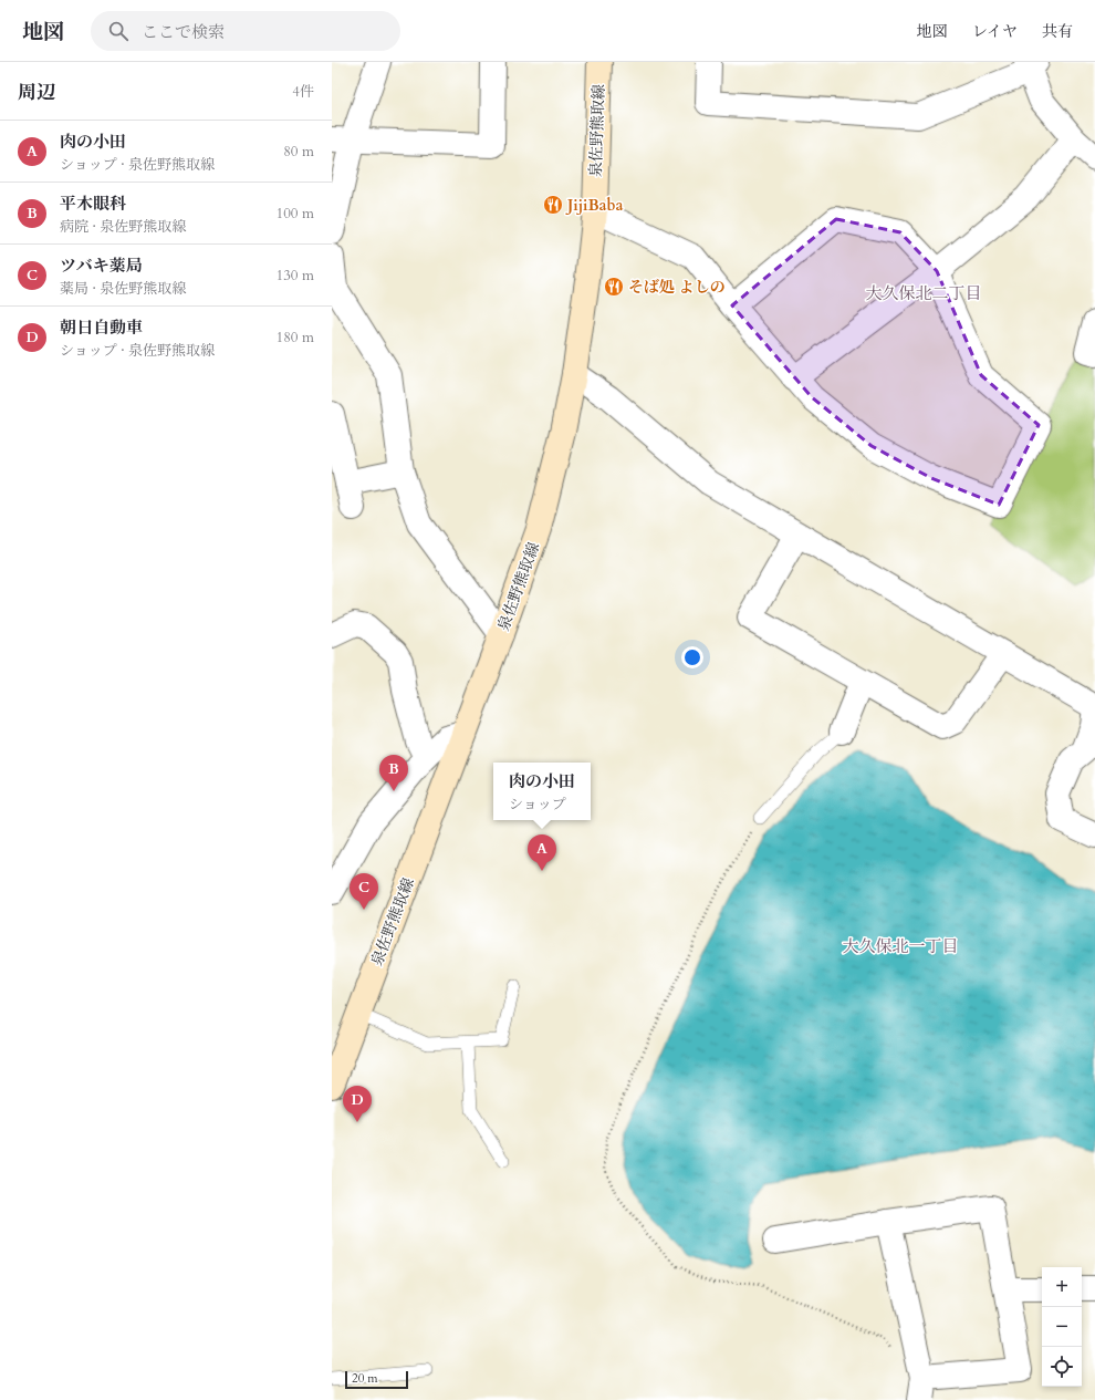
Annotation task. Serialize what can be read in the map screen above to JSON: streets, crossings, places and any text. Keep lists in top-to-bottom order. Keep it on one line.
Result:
{"streets":{"main road":["泉佐野熊取線"]},"districts":["大久保北二丁目","大久保北一丁目"],"places":{"restaurant":["JijiBaba","そば処 よしの"]},"scale_bar":"20 m","page":{"header":"地図","search":"ここで検索","nav":["地図","レイヤ","共有"],"heading":["周辺","4件"],"list":[{"mark":"A","name":"肉の小田","note":"ショップ · 泉佐野熊取線","value":"80 m"},{"mark":"B","name":"平木眼科","note":"病院 · 泉佐野熊取線","value":"100 m"},{"mark":"C","name":"ツバキ薬局","note":"薬局 · 泉佐野熊取線","value":"130 m"},{"mark":"D","name":"朝日自動車","note":"ショップ · 泉佐野熊取線","value":"180 m"}],"pins":["B","A","C","D"],"popup":["肉の小田","ショップ"],"map_buttons":["+","−"],"scale":"20 m"}}
